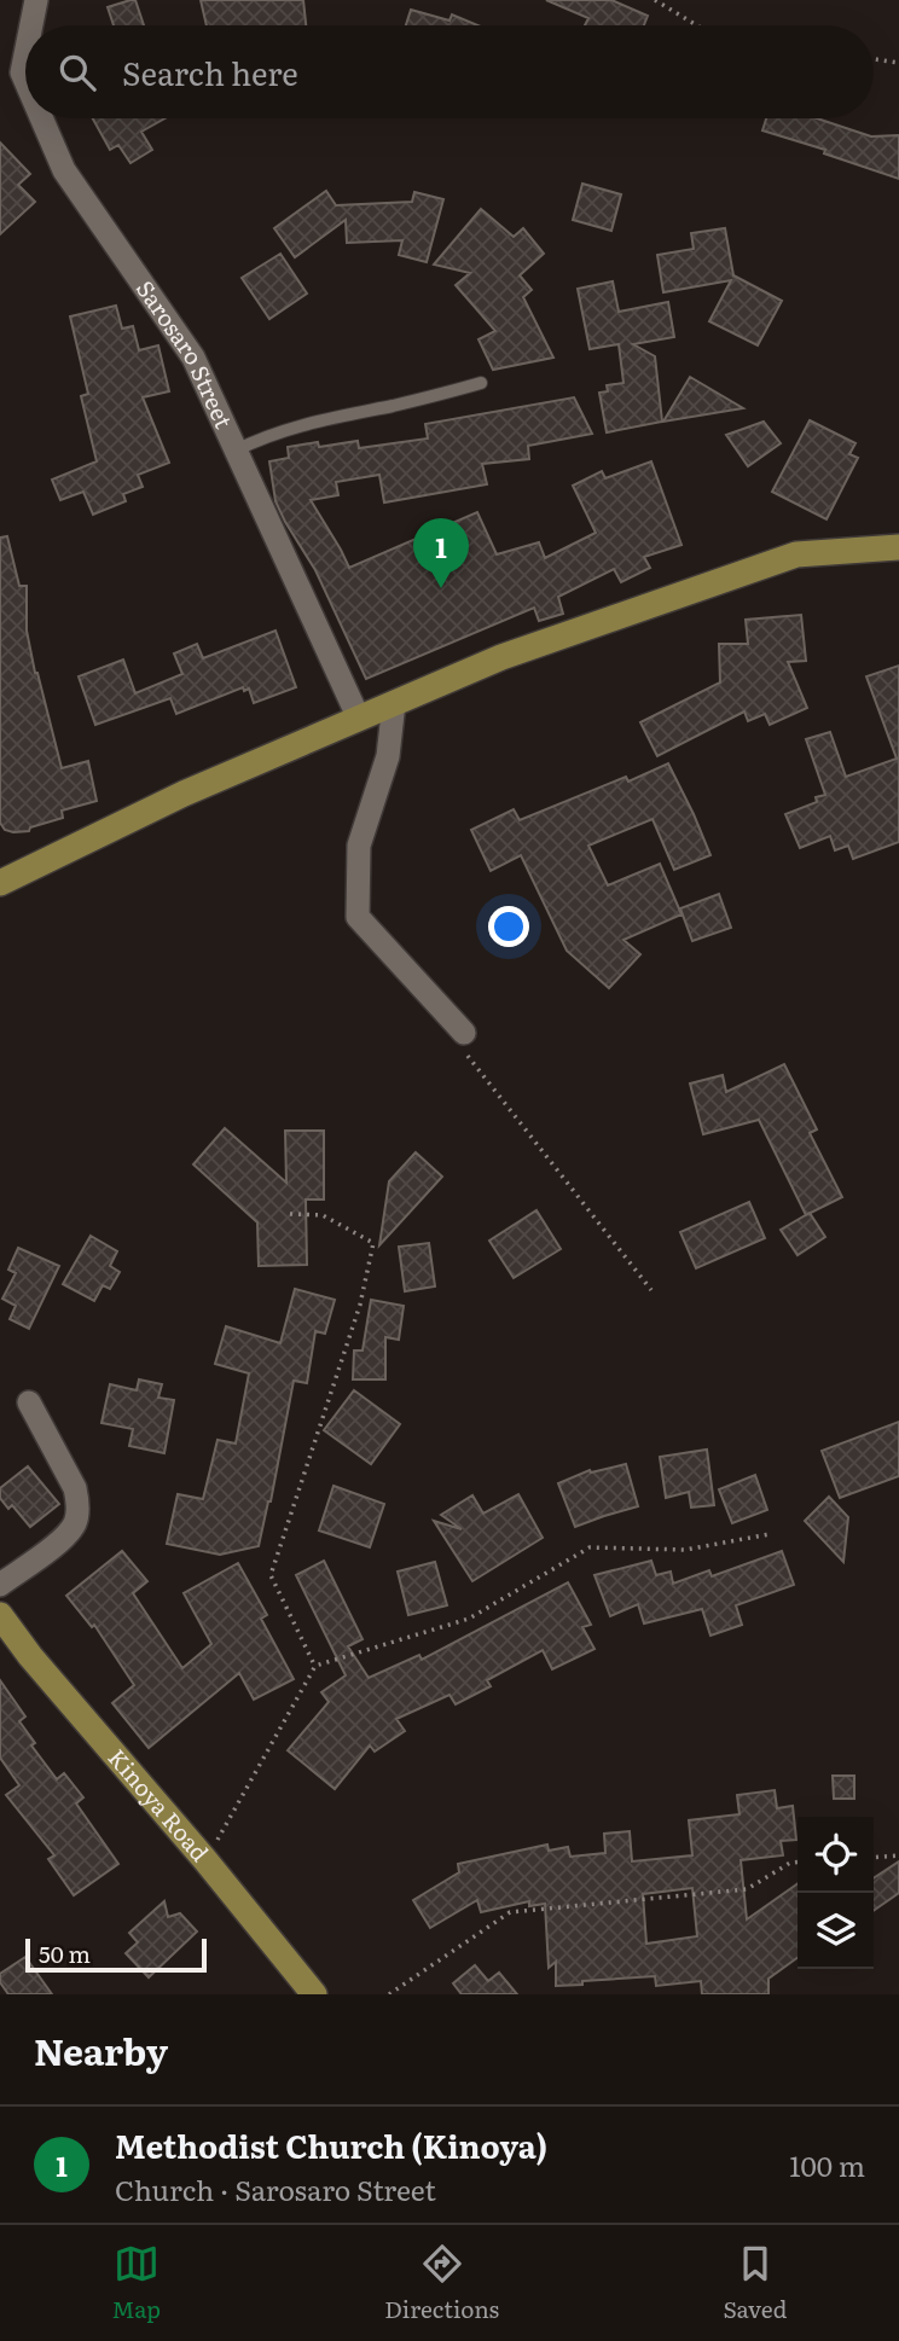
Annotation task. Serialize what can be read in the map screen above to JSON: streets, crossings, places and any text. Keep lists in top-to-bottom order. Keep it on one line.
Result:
{"streets":{"street":["Sarosaro Street","Kinoya Road"]},"scale_bar":"50 m","page":{"search":"Search here","pins":"1","scale":"50 m","heading":"Nearby","list":[{"mark":"1","name":"Methodist Church (Kinoya)","note":"Church · Sarosaro Street","value":"100 m"}],"nav":["Map","Directions","Saved"]}}
